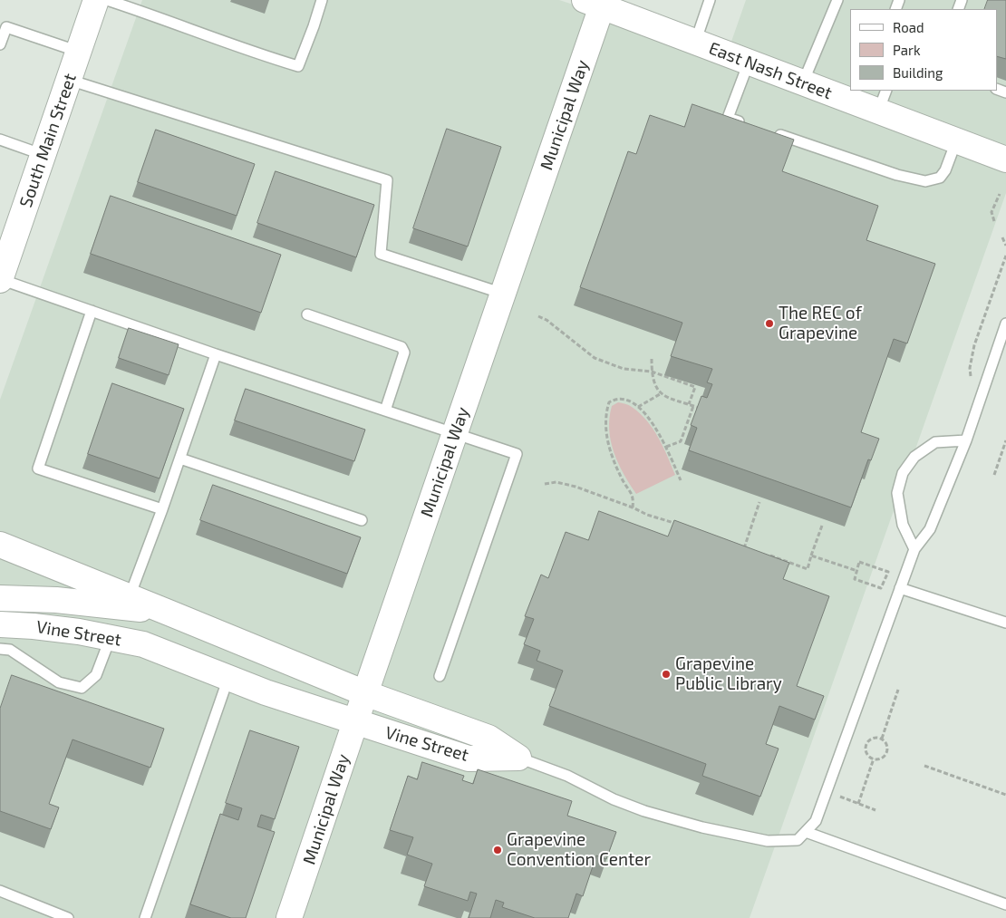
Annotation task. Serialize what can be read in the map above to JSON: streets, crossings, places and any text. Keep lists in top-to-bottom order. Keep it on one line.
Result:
{"streets":{"street":["East Nash Street","Municipal Way","South Main Street","Vine Street"]},"crossings":[["East Nash Street","Municipal Way"],["Municipal Way","Vine Street"]],"places":["The REC of Grapevine","Grapevine Public Library","Grapevine Convention Center"],"legend":["Road","Park","Building"]}
